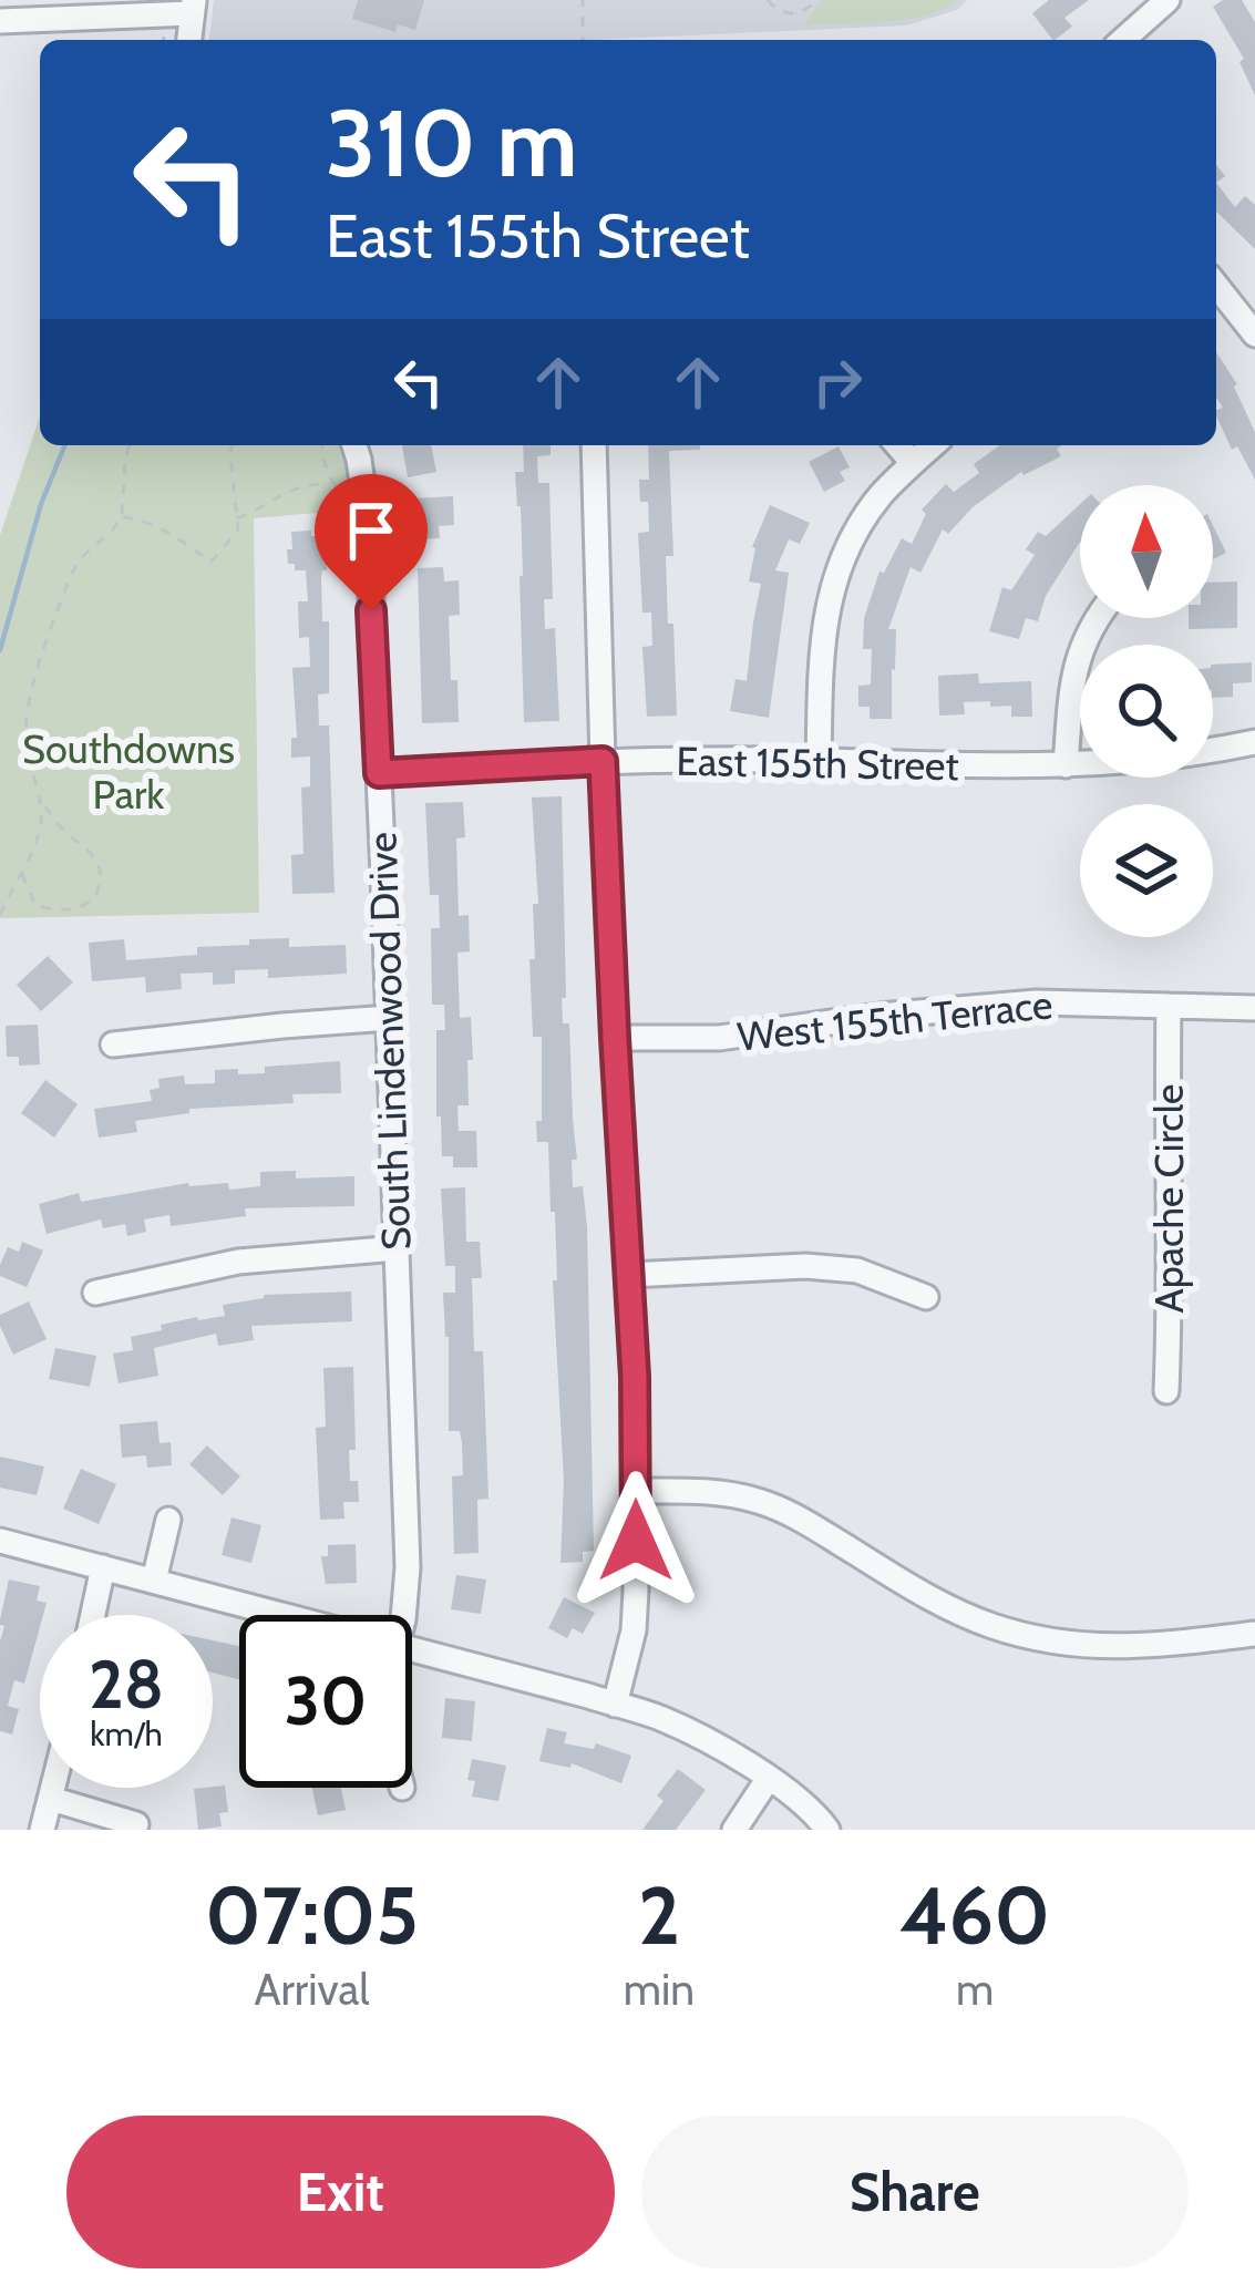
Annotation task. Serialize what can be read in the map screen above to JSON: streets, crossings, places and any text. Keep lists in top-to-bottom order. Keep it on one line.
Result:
{"streets":{"street":["East 155th Street","West 155th Terrace","South Lindenwood Drive","Apache Circle"]},"crossings":[["East 155th Street","South Lindenwood Drive"],["West 155th Terrace","Apache Circle"]],"parks":["Southdowns Park"],"north":"top","page":{"turn":["310 m","East 155th Street"],"speed":"28 km/h","limit":"30","eta":["07:05","Arrival","2","min","460","m"],"buttons":["Exit","Share"]}}
